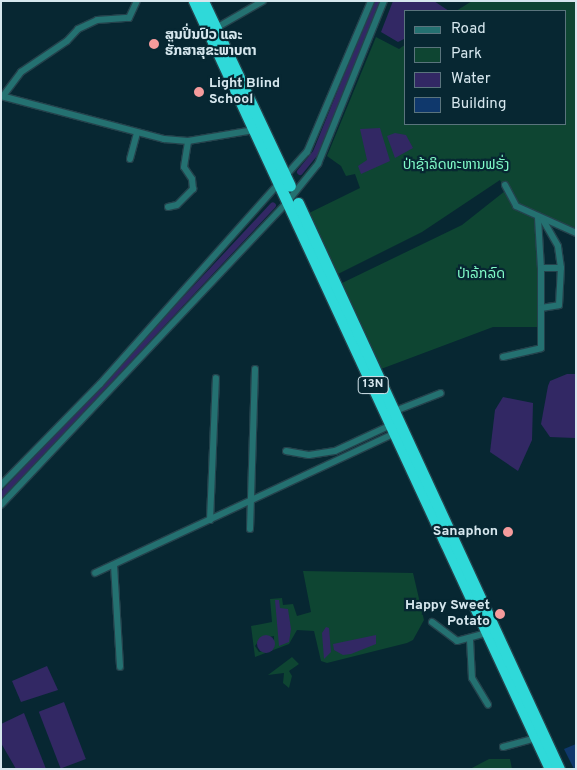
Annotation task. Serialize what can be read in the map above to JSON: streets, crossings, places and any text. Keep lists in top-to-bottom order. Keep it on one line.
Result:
{"streets":{"highway":["13N"]},"parks":["ປ່າຊ້າລິດທະຫານຟຣັ່ງ","ປ່າລ້ກລົດ"],"places":["ສູນປິ່ນປົວ ແລະ ຮັກສາສຸຂະພາບຕາ","Light Blind School","Sanaphon","Happy Sweet Potato"],"legend":["Road","Park","Water","Building"]}
